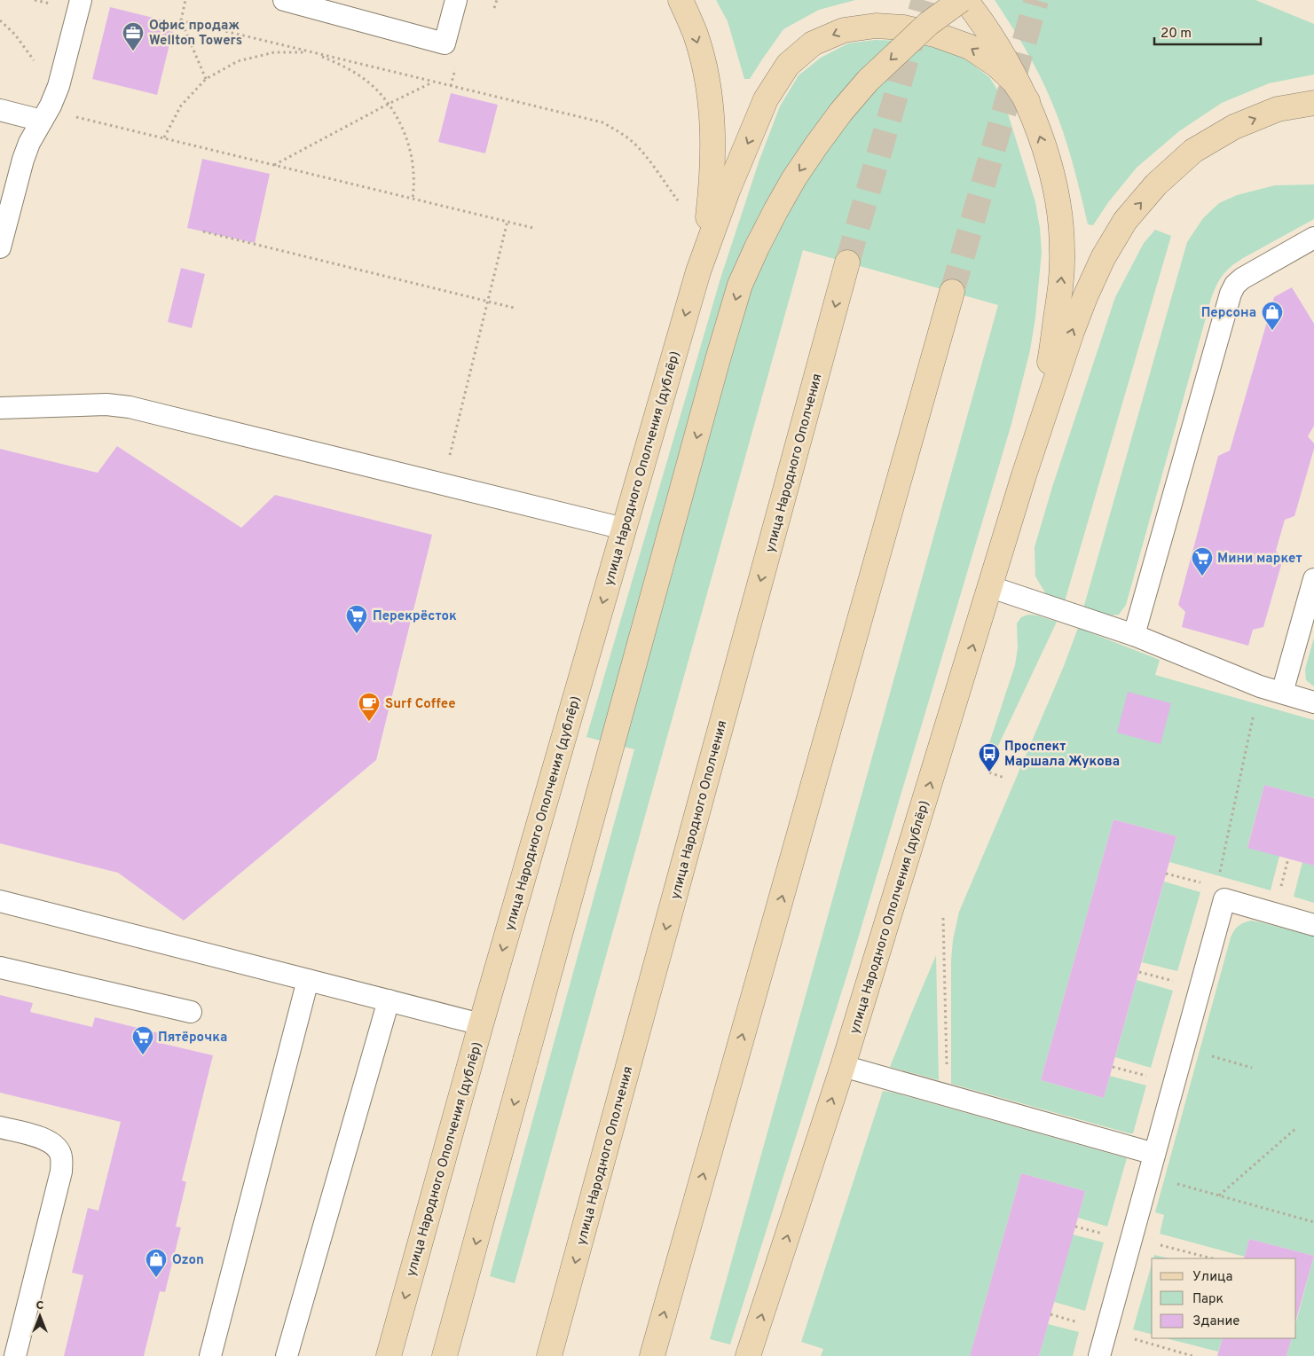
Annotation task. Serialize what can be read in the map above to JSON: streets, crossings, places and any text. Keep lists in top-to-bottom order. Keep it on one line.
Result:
{"streets":{"main road":["улица Народного Ополчения","улица Народного Ополчения (дублёр)"]},"places":{"office":["Офис продаж Wellton Towers"],"shop":["Персона","Ozon"],"supermarket":["Мини маркет","Перекрёсток","Пятёрочка"],"cafe":["Surf Coffee"],"bus stop":["Проспект Маршала Жукова"]},"legend":["Улица","Парк","Здание"],"scale_bar":"20 m","north":"top"}
